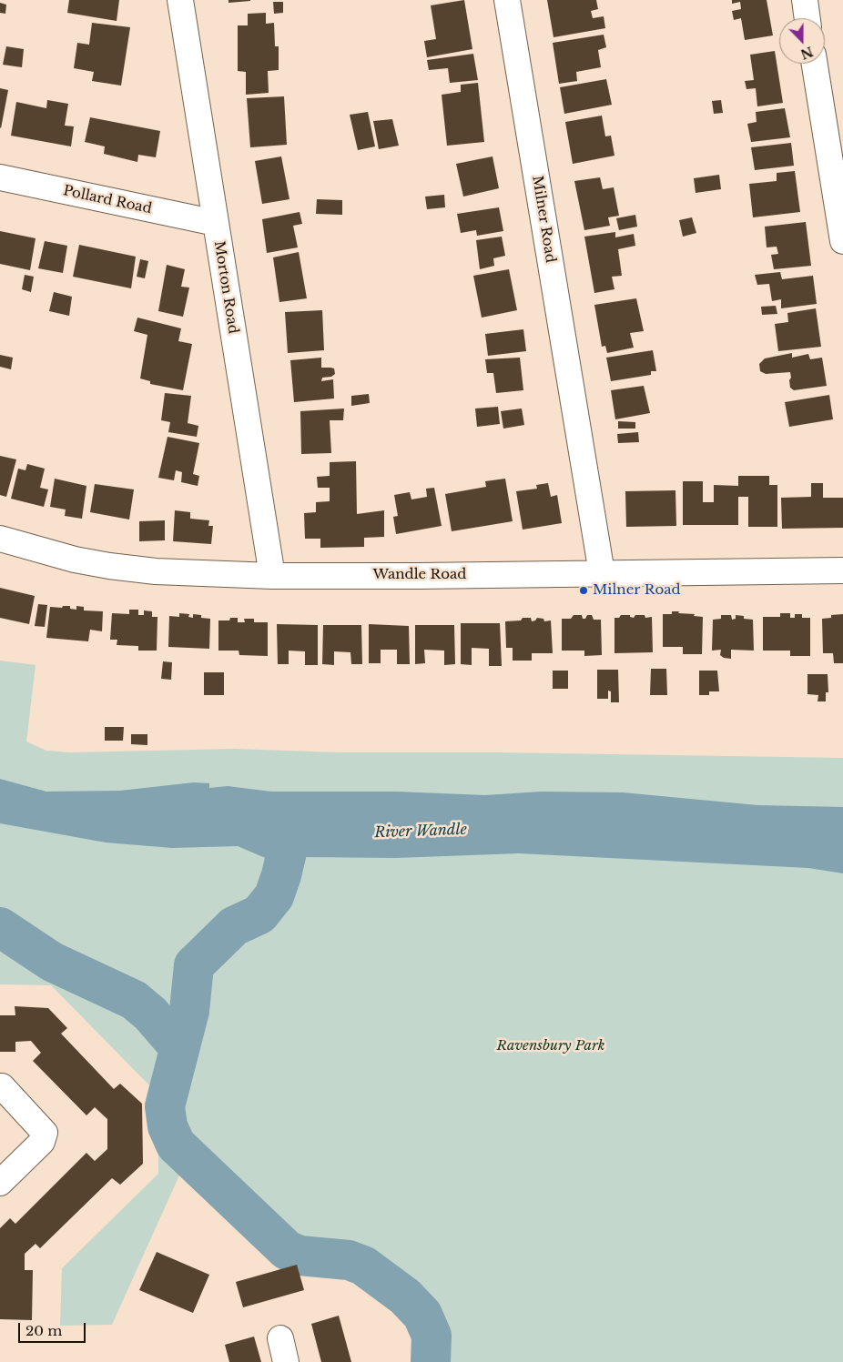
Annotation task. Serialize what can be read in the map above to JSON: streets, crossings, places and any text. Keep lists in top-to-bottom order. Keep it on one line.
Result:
{"streets":{"street":["Pollard Road","Milner Road","Morton Road","Wandle Road"]},"crossings":[["Pollard Road","Morton Road"],["Milner Road","Wandle Road"],["Morton Road","Wandle Road"]],"water":["River Wandle"],"parks":["Ravensbury Park"],"places":["Milner Road"],"scale_bar":"20 m","north":"bottom"}
